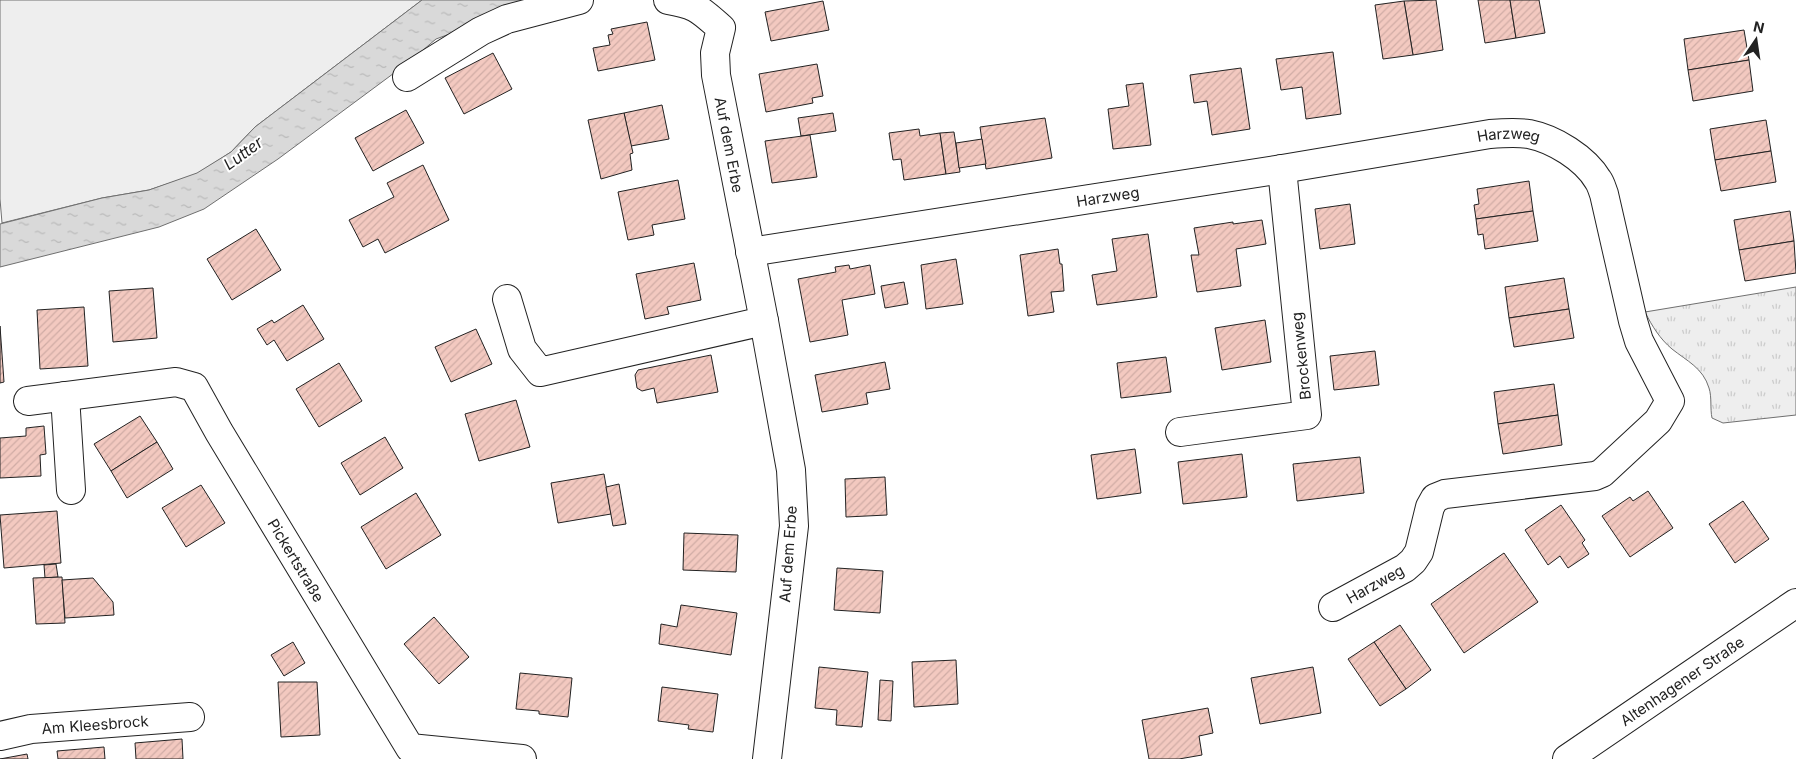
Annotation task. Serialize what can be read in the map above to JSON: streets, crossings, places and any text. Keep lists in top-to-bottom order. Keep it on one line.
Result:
{"streets":{"street":["Harzweg","Auf dem Erbe","Brockenweg","Pickertstraße","Altenhagener Straße","Am Kleesbrock"]},"crossings":[["Harzweg","Auf dem Erbe"],["Harzweg","Brockenweg"]],"water":["Lutter"],"north":"top"}
